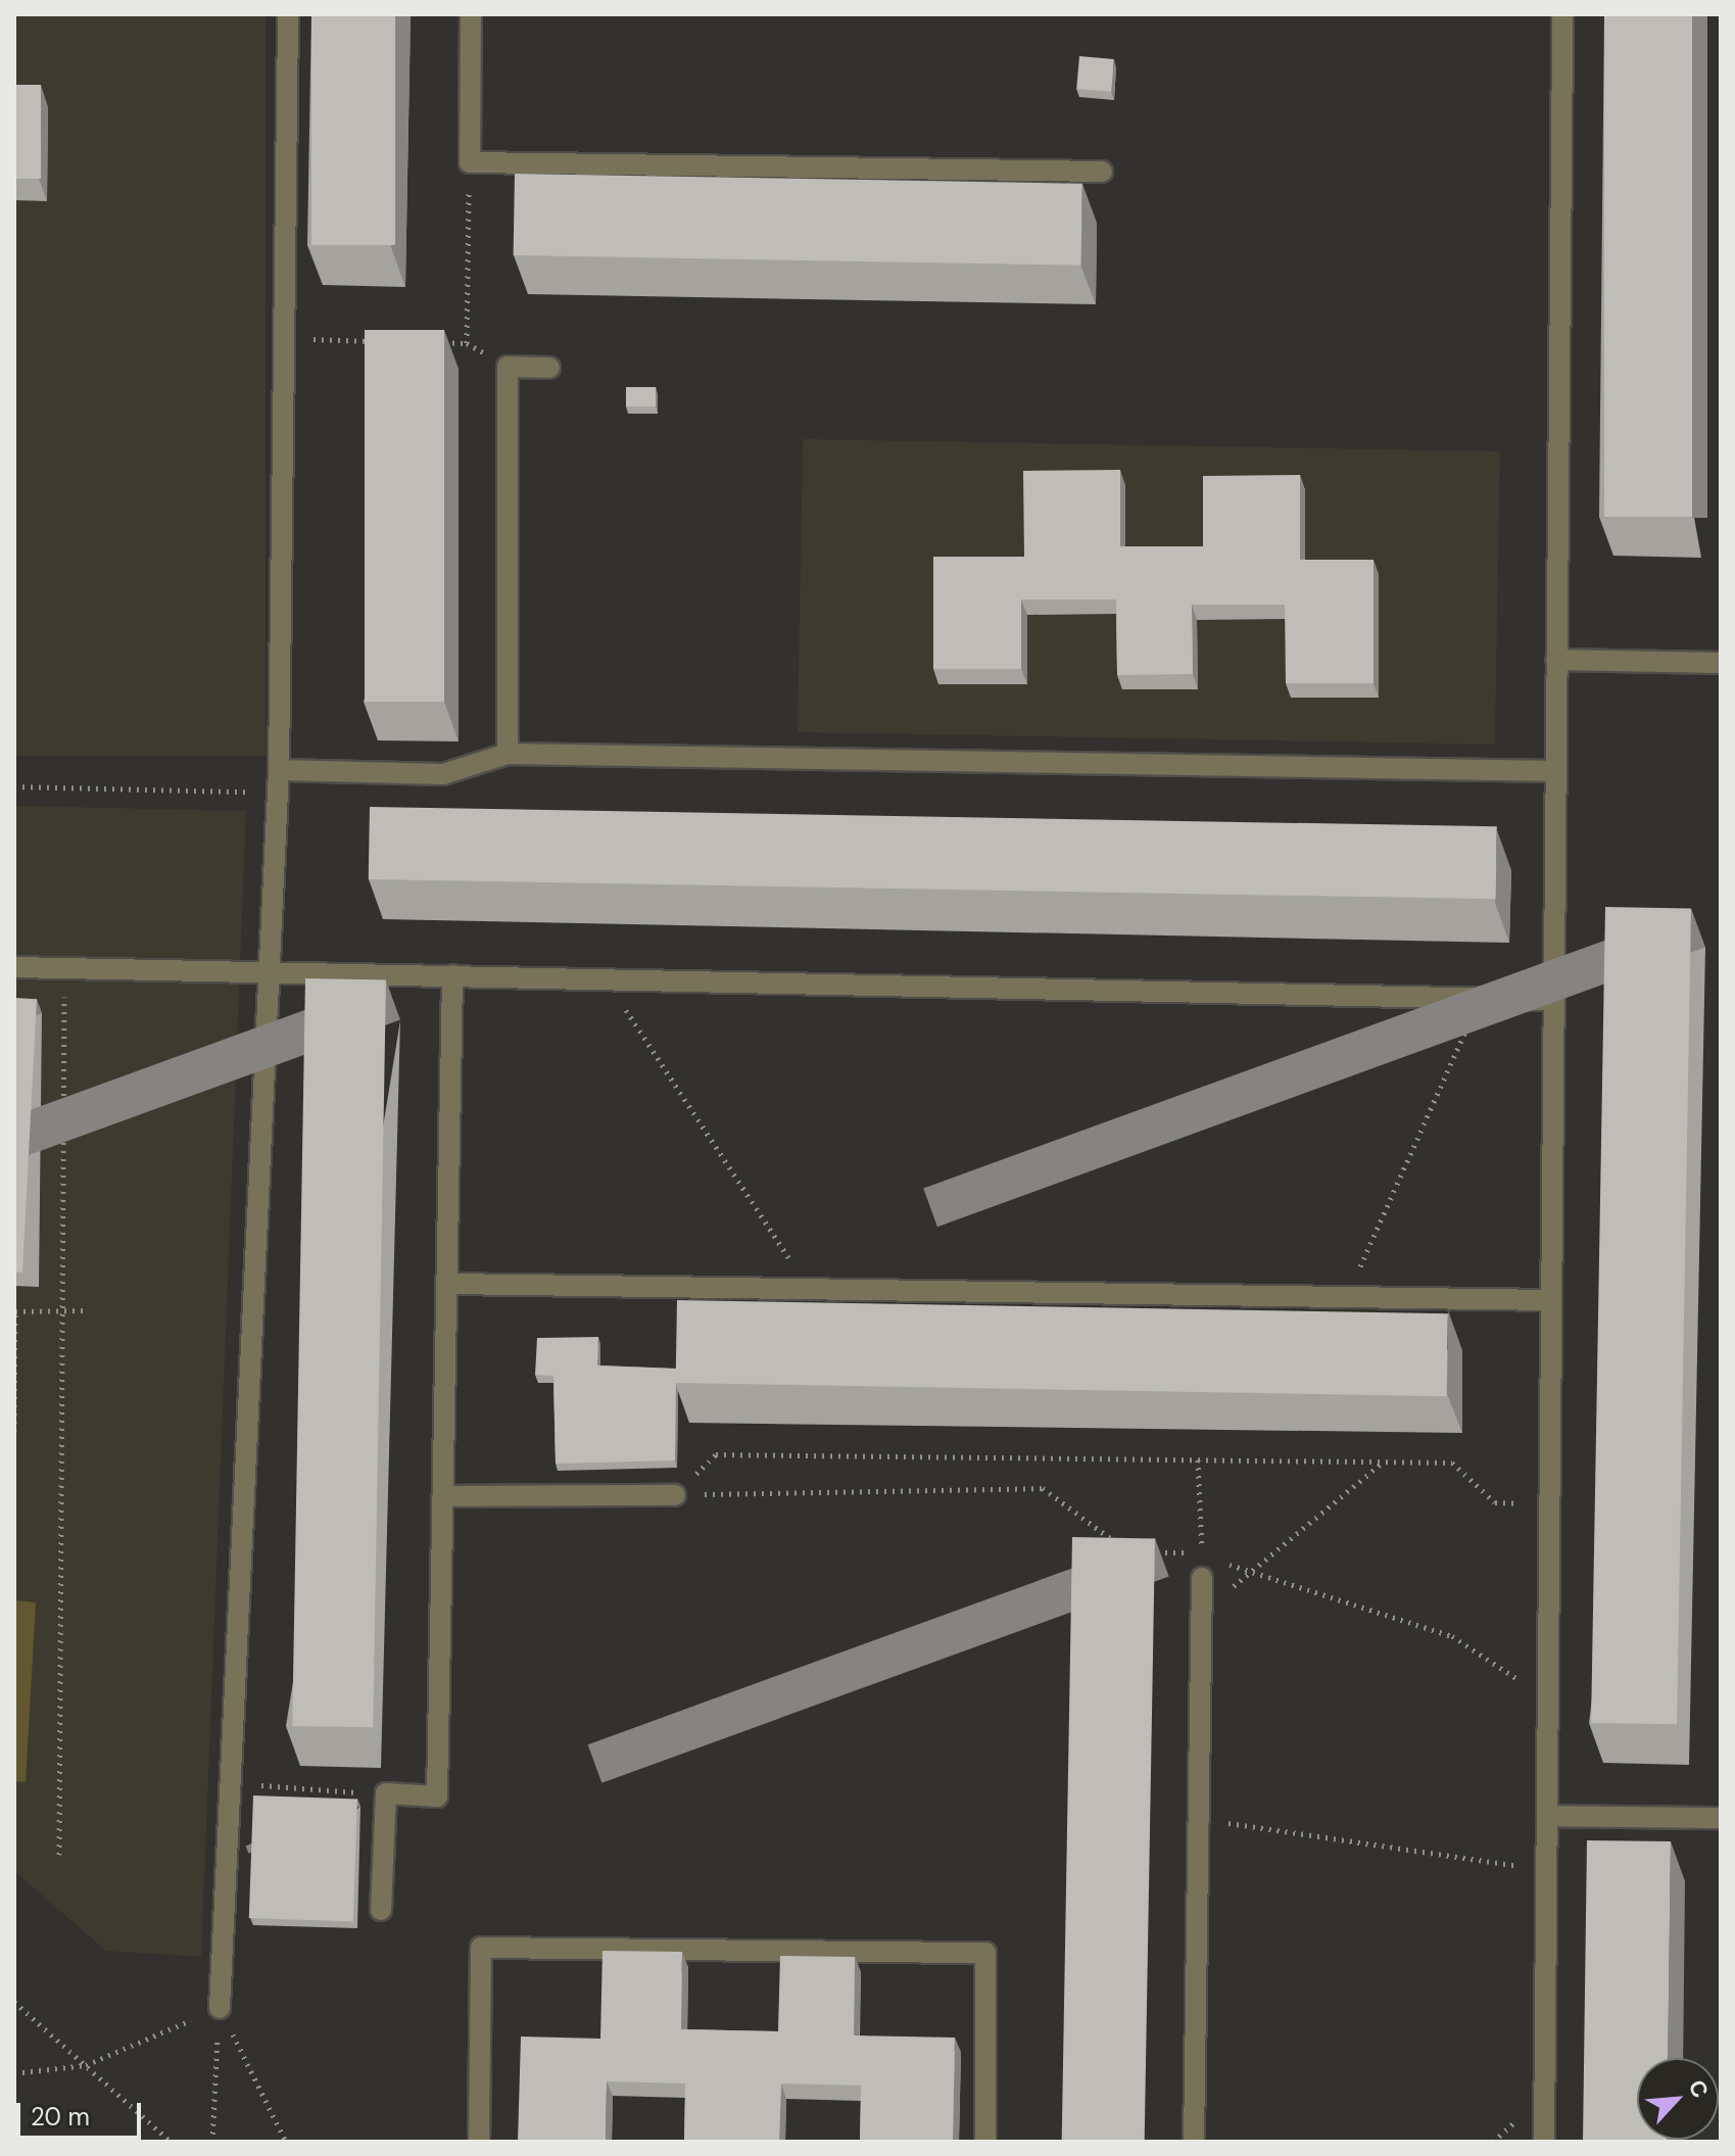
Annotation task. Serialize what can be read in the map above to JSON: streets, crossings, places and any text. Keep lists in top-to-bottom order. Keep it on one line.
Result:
{"scale_bar":"20 m","north":"top right"}
